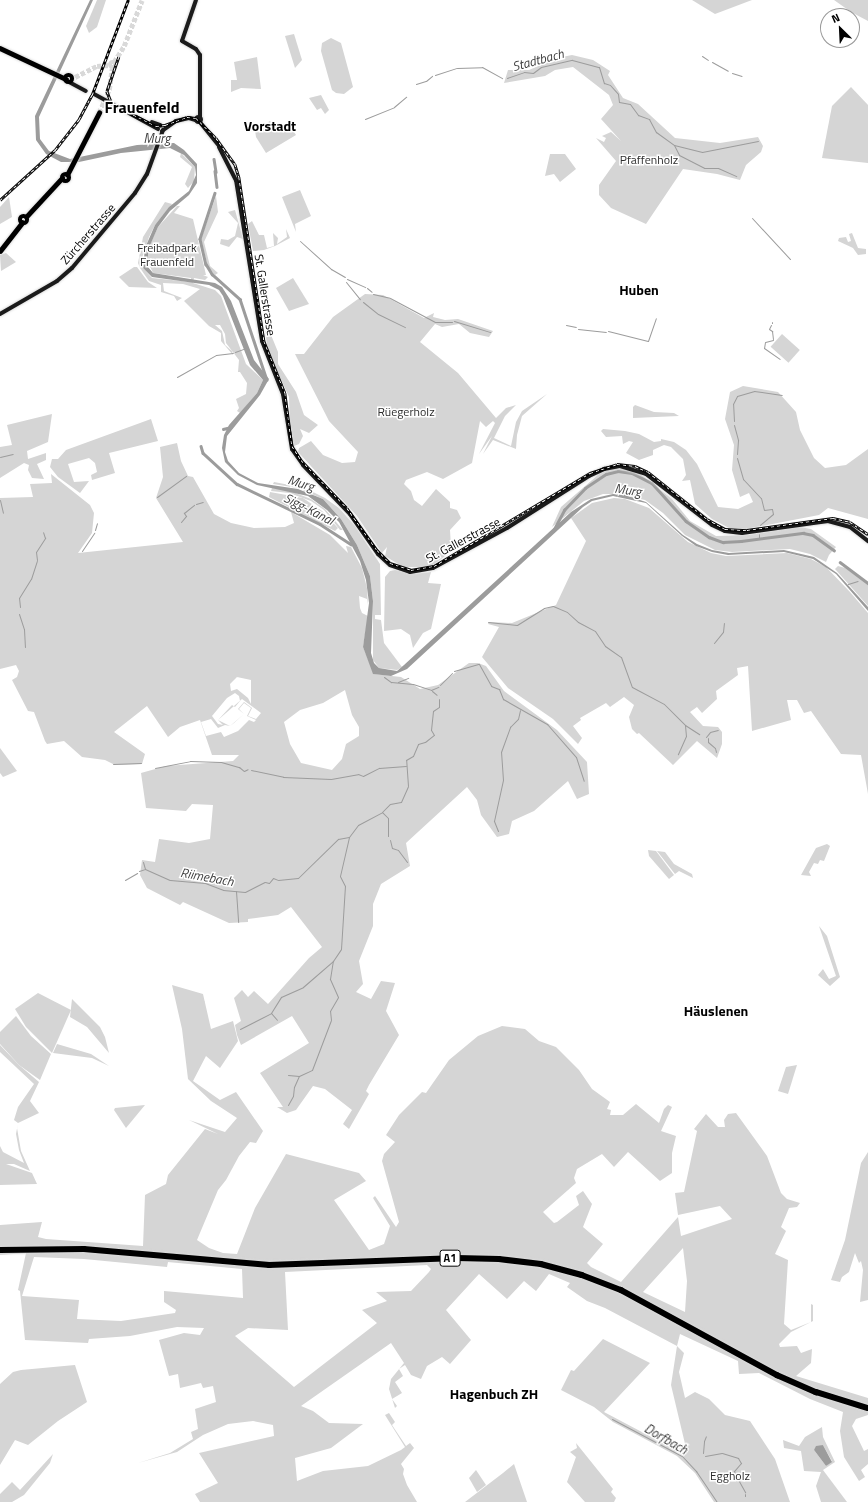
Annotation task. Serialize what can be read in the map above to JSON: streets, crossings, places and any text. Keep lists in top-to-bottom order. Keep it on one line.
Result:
{"streets":{"highway":["A1"],"main road":["Zürcherstrasse","St. Gallerstrasse"]},"districts":["Frauenfeld","Vorstadt","Huben","Häuslenen","Hagenbuch ZH"],"water":["Stadtbach","Murg","Sigg-Kanal","Riimebach","Dorfbach"],"parks":["Pfaffenholz","Freibadpark Frauenfeld","Rüegerholz","Eggholz"],"north":"top left"}
